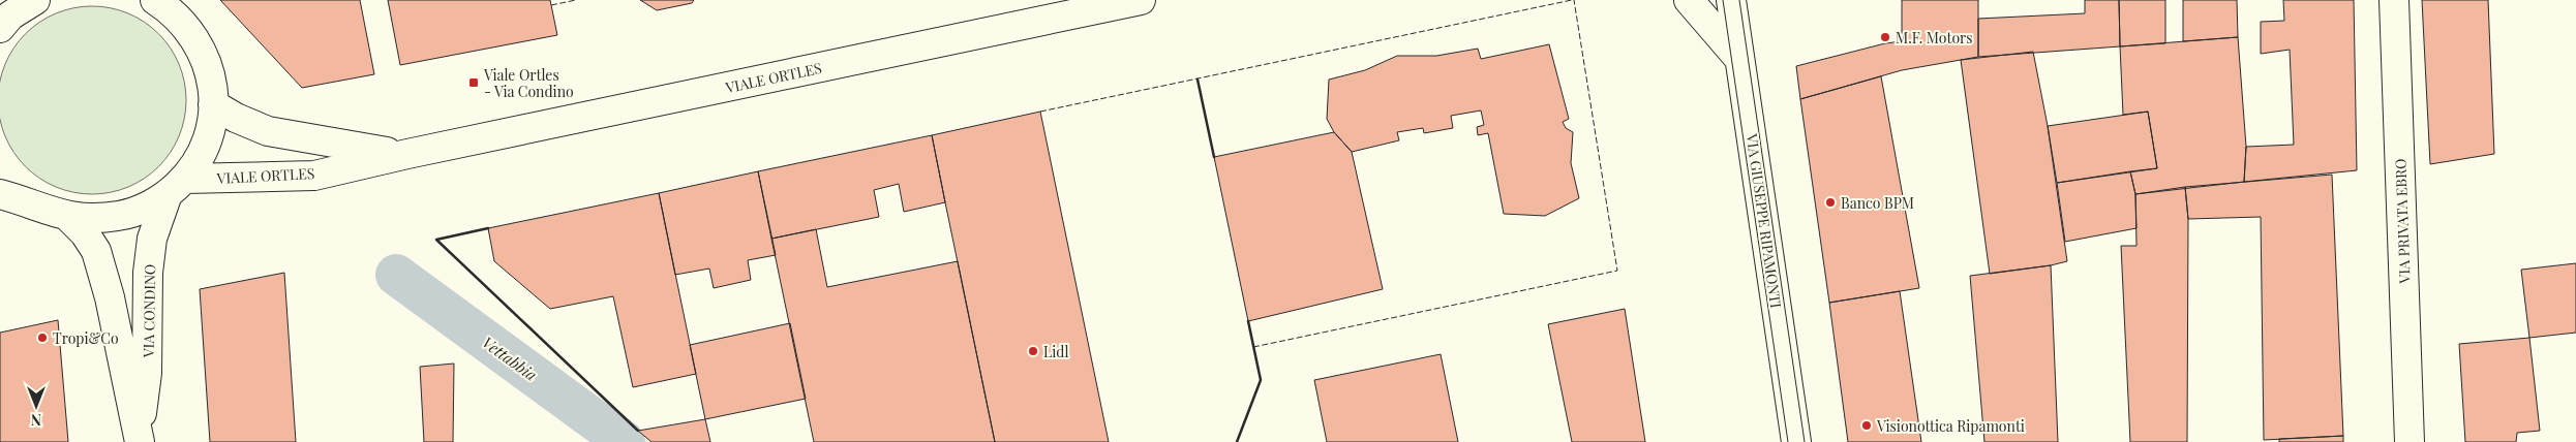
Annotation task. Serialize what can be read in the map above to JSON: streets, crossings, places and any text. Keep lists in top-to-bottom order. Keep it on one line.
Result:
{"streets":{"street":["VIALE ORTLES","VIA GIUSEPPE RIPAMONTI","VIA PRIVATA EBRO","VIA CONDINO"]},"crossings":[["VIALE ORTLES","VIA CONDINO"]],"water":["Vettabbia"],"places":{"other":["M.F. Motors","Banco BPM","Tropi&Co","Lidl","Visionottica Ripamonti"],"transit":["Viale Ortles - Via Condino"]},"north":"bottom"}
